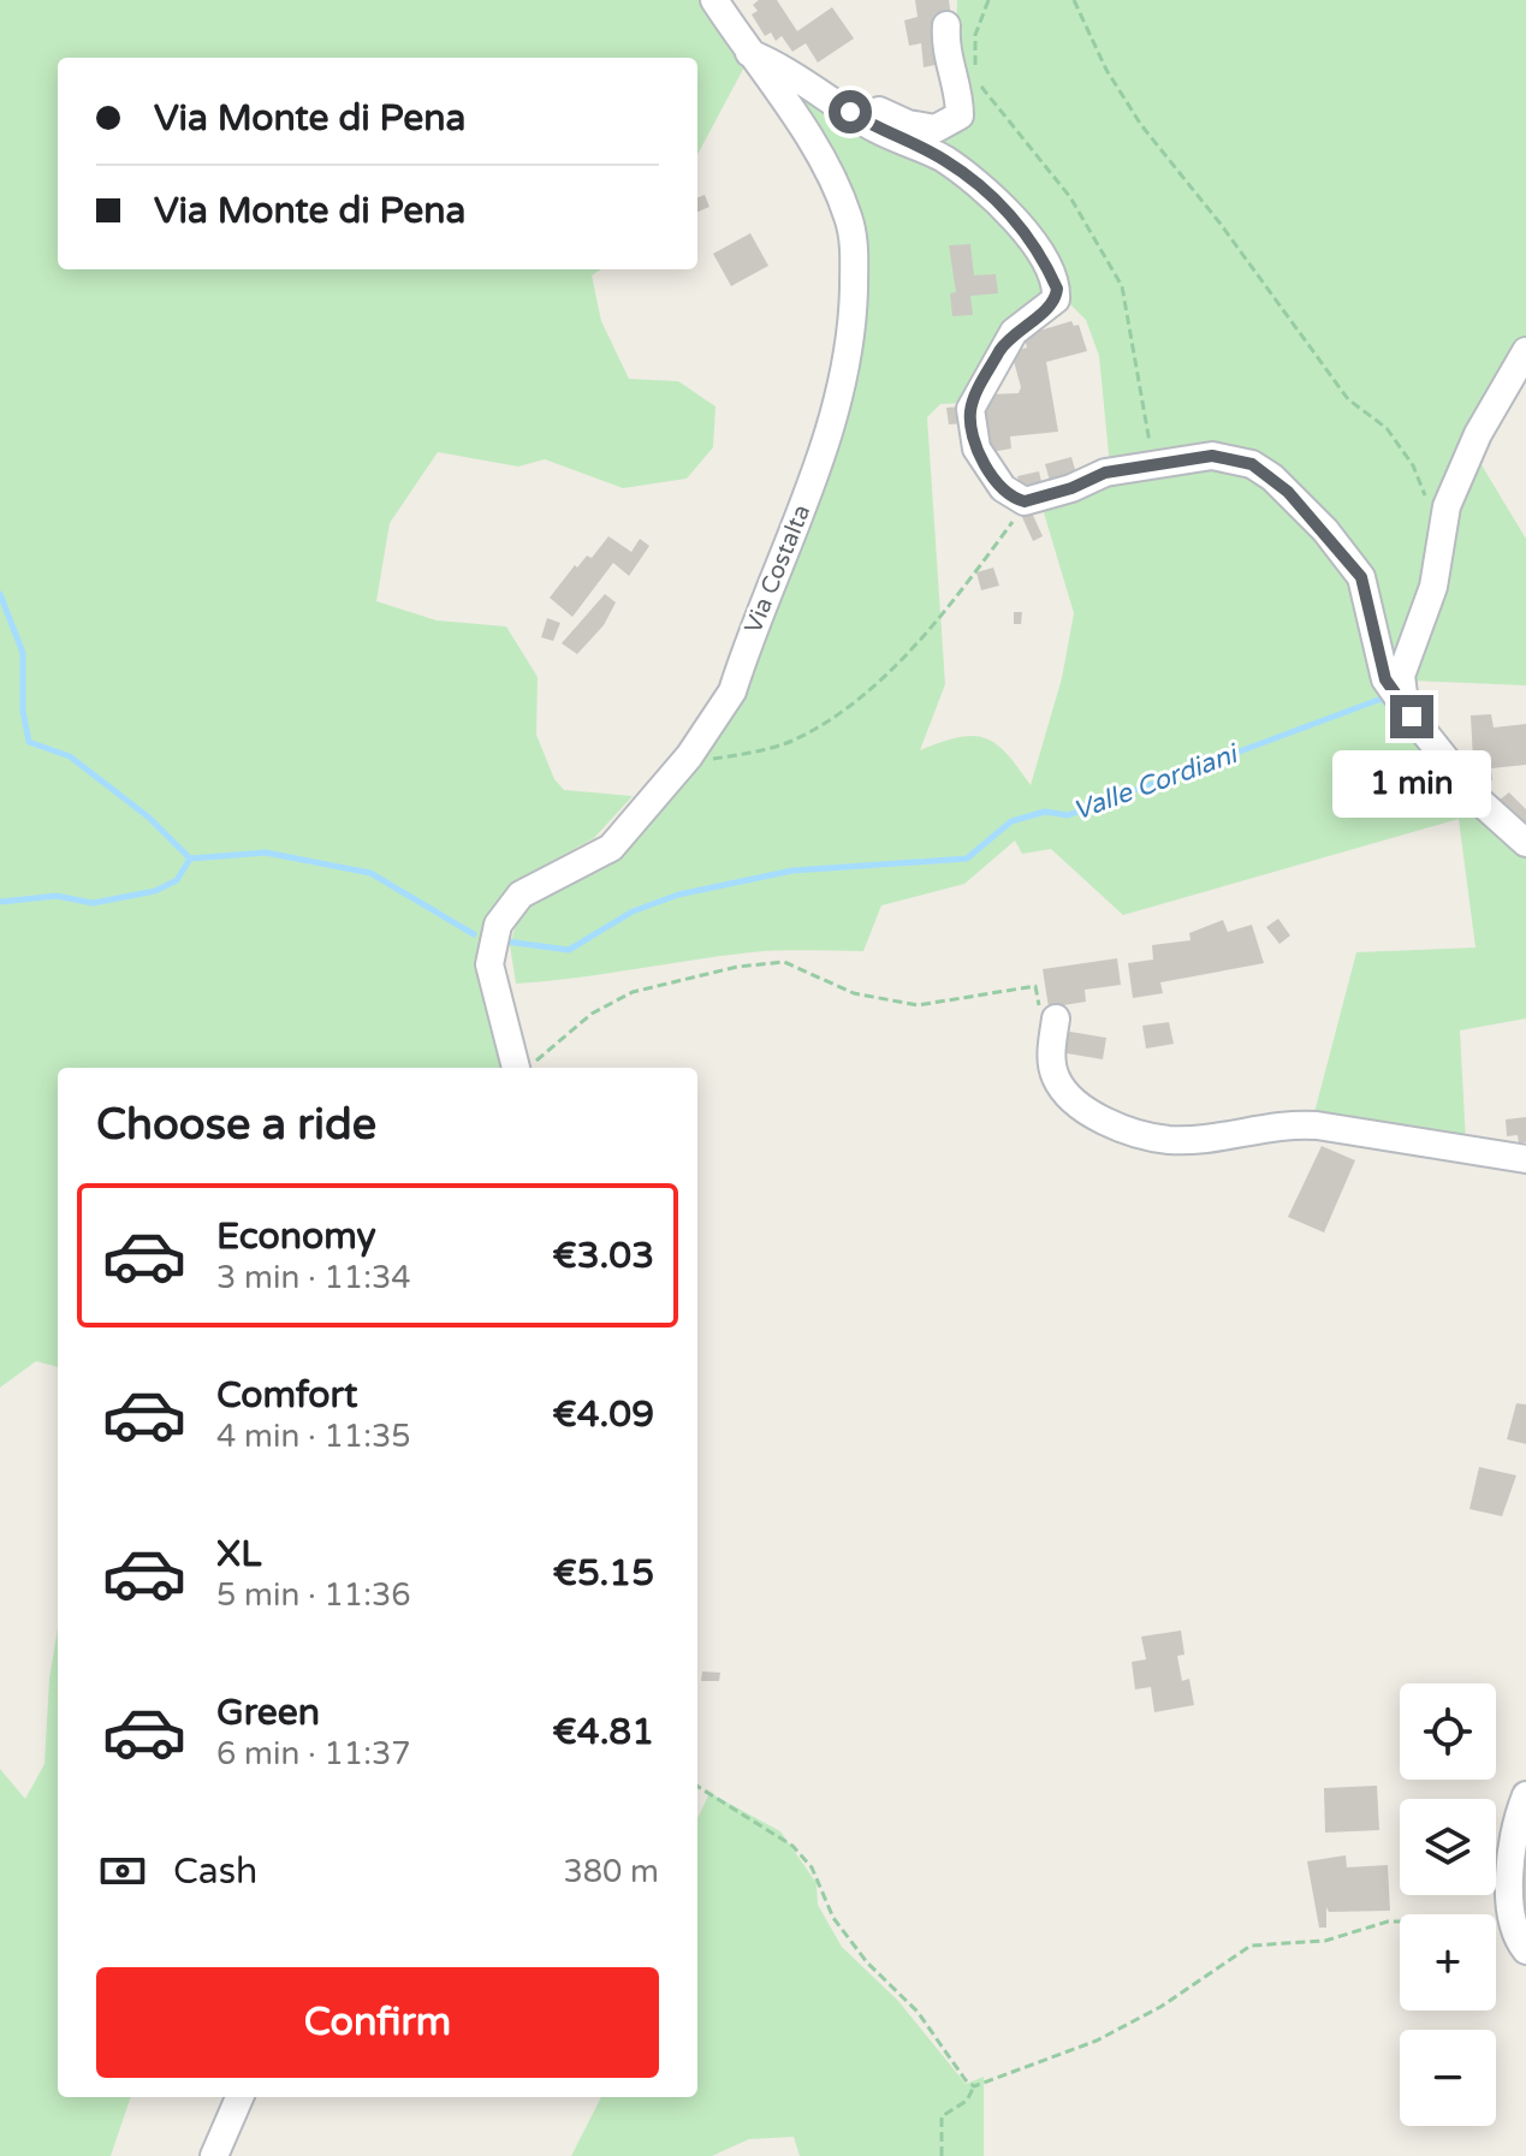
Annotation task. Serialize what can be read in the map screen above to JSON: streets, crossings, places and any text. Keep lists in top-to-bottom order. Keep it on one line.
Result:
{"streets":{"street":["Via Costalta"]},"water":["Valle Cordiani"],"page":{"banner":["Via Monte di Pena","Via Monte di Pena"],"bubble":"1 min","heading":"Choose a ride","list":[{"name":"Economy","note":"3 min · 11:34","value":"€3.03"},{"name":"Comfort","note":"4 min · 11:35","value":"€4.09"},{"name":"XL","note":"5 min · 11:36","value":"€5.15"},{"name":"Green","note":"6 min · 11:37","value":"€4.81"}],"map_buttons":["+","−"],"pay":["Cash","380 m"],"buttons":"Confirm"}}
